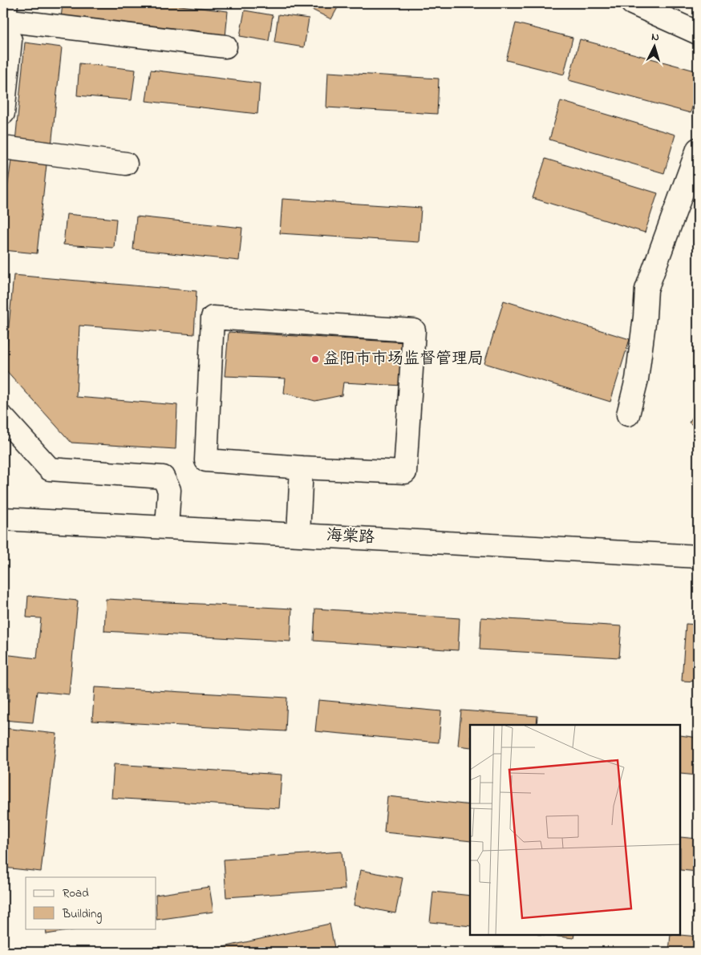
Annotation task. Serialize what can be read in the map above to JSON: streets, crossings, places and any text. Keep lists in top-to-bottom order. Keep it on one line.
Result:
{"streets":{"street":["海棠路"]},"places":["益阳市市场监督管理局"],"legend":["Road","Building"],"north":"top"}
